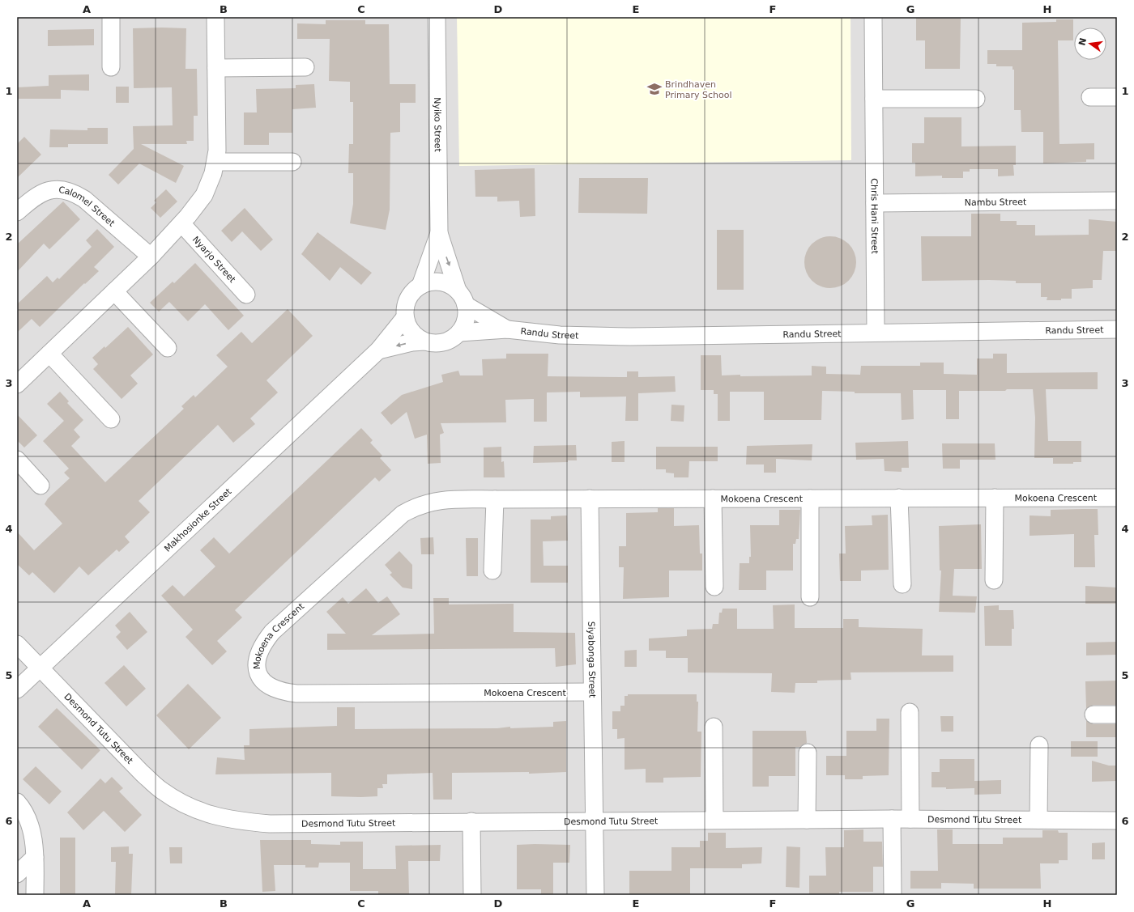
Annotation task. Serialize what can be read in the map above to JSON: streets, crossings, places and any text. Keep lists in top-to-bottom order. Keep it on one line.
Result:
{"streets":{"street":["Nyiko Street","Nambu Street","Calomel Street","Chris Hani Street","Nyarjo Street","Randu Street","Mokoena Crescent","Makhosionke Street","Siyabonga Street","Desmond Tutu Street"]},"crossings":[["Nyiko Street","Randu Street"],["Nyiko Street","Makhosionke Street"],["Nambu Street","Chris Hani Street"],["Chris Hani Street","Randu Street"],["Randu Street","Makhosionke Street"],["Mokoena Crescent","Siyabonga Street"],["Makhosionke Street","Desmond Tutu Street"],["Siyabonga Street","Desmond Tutu Street"]],"places":{"school or university":["Brindhaven Primary School"]},"north":"left","grid":{"columns":["A","B","C","D","E","F","G","H"],"rows":["1","2","3","4","5","6"]}}
